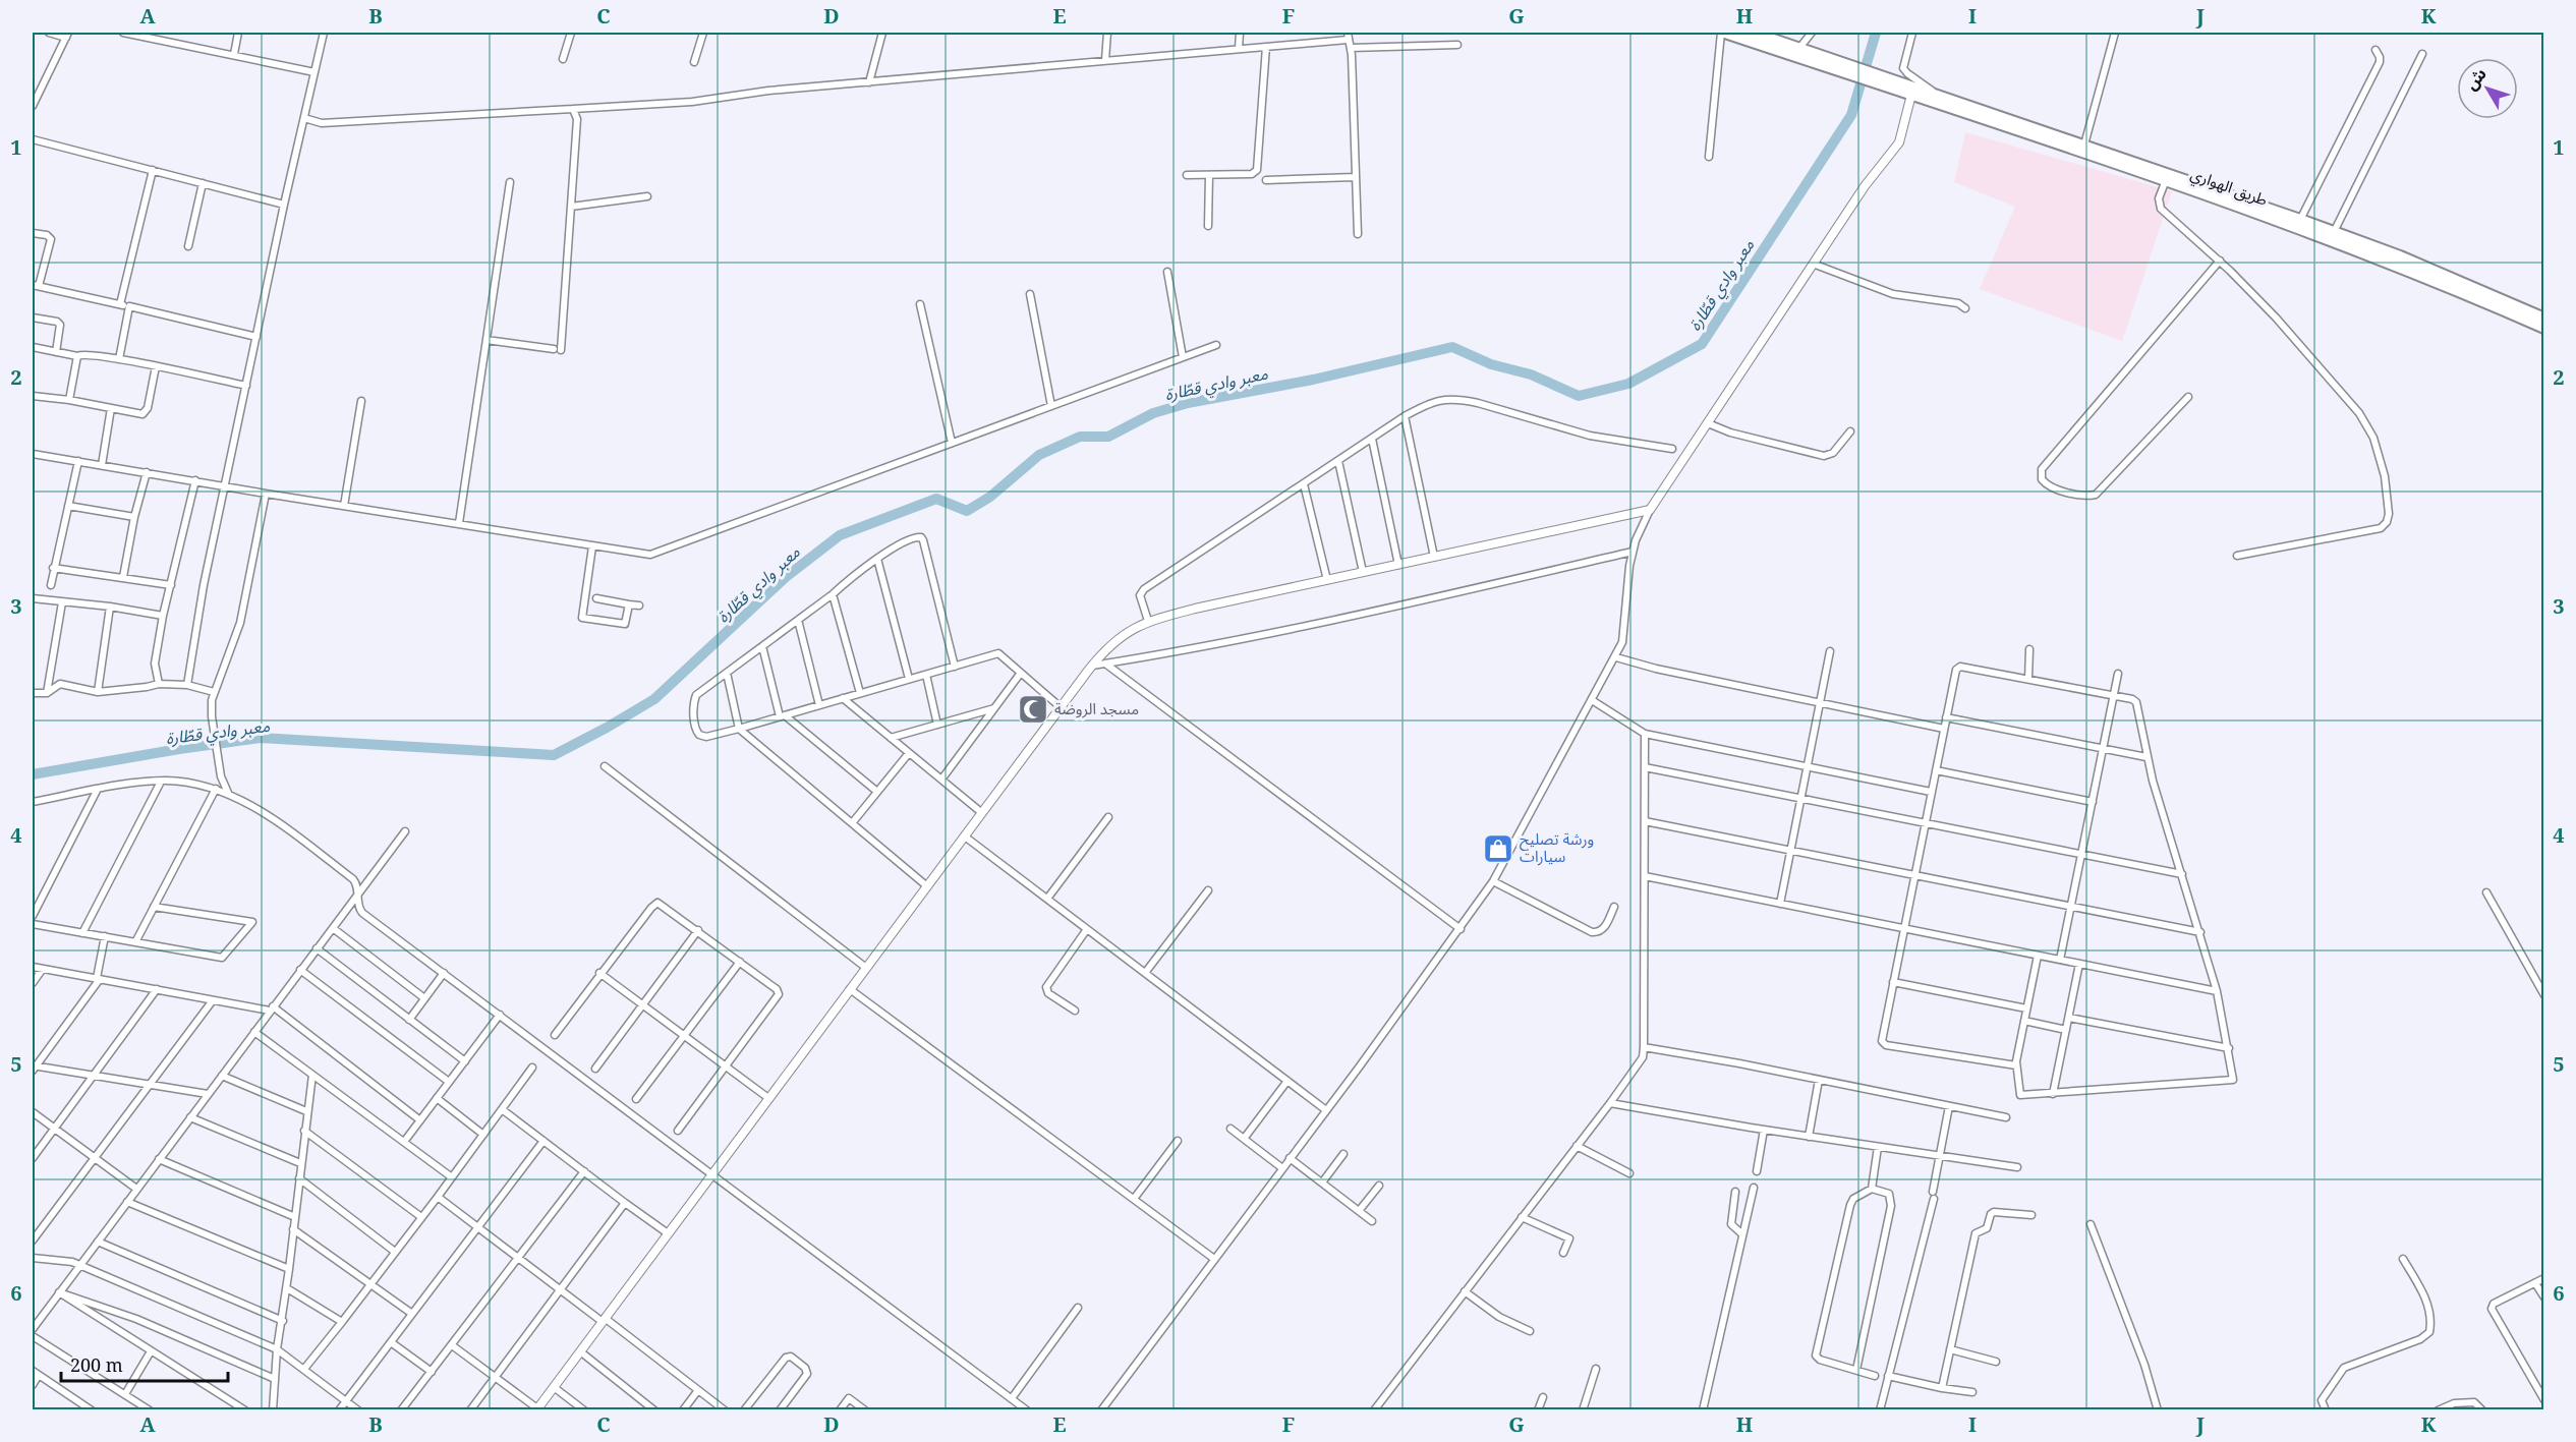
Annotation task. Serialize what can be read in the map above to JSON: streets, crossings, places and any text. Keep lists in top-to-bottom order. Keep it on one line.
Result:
{"streets":{"highway":["طريق الهواري"]},"water":["معبر وادي قطّارة"],"places":{"mosque":["مسجد الروضة"],"shop":["ورشة تصليح سيارات"]},"scale_bar":"200 m","north":"top left","grid":{"columns":["A","B","C","D","E","F","G","H","I","J","K"],"rows":["1","2","3","4","5","6"]}}
